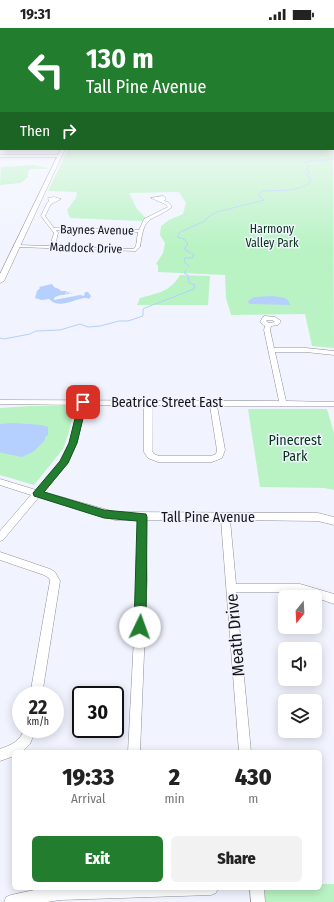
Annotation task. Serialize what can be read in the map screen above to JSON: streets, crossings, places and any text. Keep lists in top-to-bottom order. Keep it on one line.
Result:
{"streets":{"street":["Baynes Avenue","Maddock Drive","Beatrice Street East","Tall Pine Avenue","Meath Drive"]},"crossings":[["Baynes Avenue","Maddock Drive"],["Tall Pine Avenue","Meath Drive"]],"parks":["Harmony Valley Park","Pinecrest Park"],"north":"bottom","page":{"status":"19:31","turn":["130 m","Tall Pine Avenue"],"then":"Then","speed":"22 km/h","limit":"30","eta":["19:33","Arrival","2","min","430","m"],"buttons":["Exit","Share"]}}
